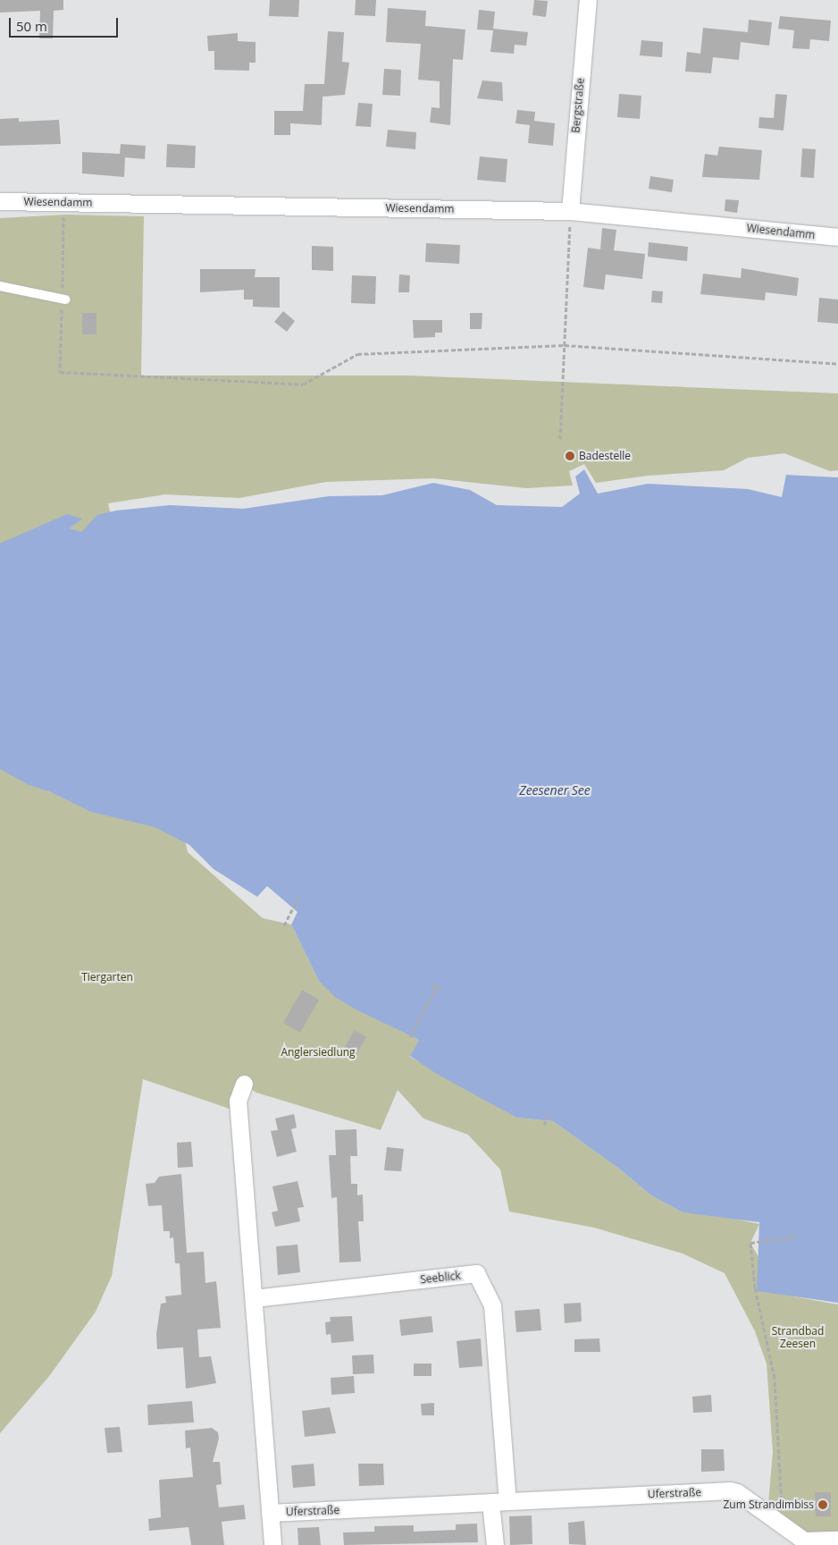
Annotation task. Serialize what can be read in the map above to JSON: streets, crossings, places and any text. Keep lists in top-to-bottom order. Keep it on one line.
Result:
{"streets":{"street":["Bergstraße","Wiesendamm","Seeblick","Uferstraße"]},"crossings":[["Bergstraße","Wiesendamm"],["Seeblick","Uferstraße"]],"water":["Zeesener See"],"parks":["Tiergarten","Anglersiedlung","Strandbad Zeesen"],"places":["Badestelle","Zum Strandimbiss"],"scale_bar":"50 m"}
